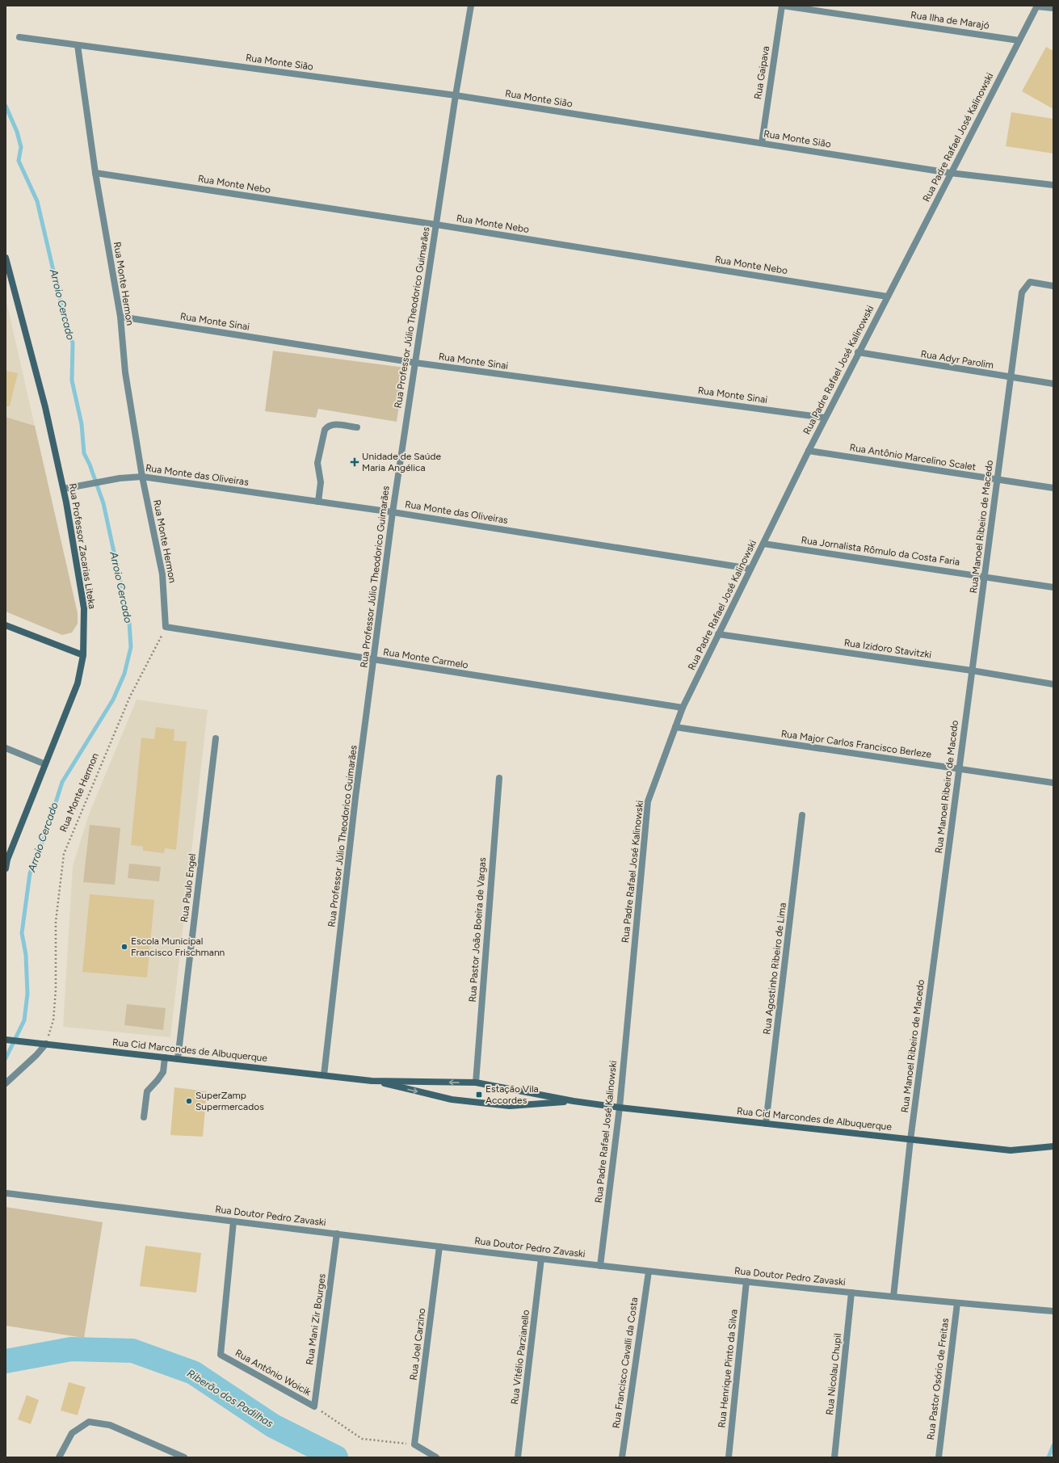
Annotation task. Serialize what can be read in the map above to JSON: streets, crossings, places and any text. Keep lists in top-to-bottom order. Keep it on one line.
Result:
{"streets":{"street":["Rua Ilha de Marajó","Rua Monte Sião","Rua Gaipava","Rua Padre Rafael José Kalinowski","Rua Monte Nebo","Rua Monte Hermon","Rua Professor Júlio Theodorico Guimarães","Rua Monte Sinai","Rua Adyr Parolim","Rua Antônio Marcelino Scalet","Rua Monte das Oliveiras","Rua Manoel Ribeiro de Macedo","Rua Professor Zacarias Liteka","Rua Jornalista Rômulo da Costa Faria","Rua Izidoro Stavitzki","Rua Monte Carmelo","Rua Major Carlos Francisco Berleze","Rua Paulo Engel","Rua Pastor João Boeira de Vargas","Rua Agostinho Ribeiro de Lima","Rua Cid Marcondes de Albuquerque","Rua Doutor Pedro Zavaski","Rua Mani Zir Bourges","Rua Joel Carzino","Rua Vitélio Parzianello","Rua Francisco Cavalli da Costa","Rua Henrique Pinto da Silva","Rua Antônio Woicik","Rua Nicolau Chupil","Rua Pastor Osório de Freitas"]},"crossings":[["Rua Ilha de Marajó","Rua Gaipava"],["Rua Ilha de Marajó","Rua Padre Rafael José Kalinowski"],["Rua Monte Sião","Rua Gaipava"],["Rua Monte Sião","Rua Padre Rafael José Kalinowski"],["Rua Monte Sião","Rua Monte Hermon"],["Rua Monte Sião","Rua Professor Júlio Theodorico Guimarães"],["Rua Padre Rafael José Kalinowski","Rua Monte Nebo"],["Rua Padre Rafael José Kalinowski","Rua Monte Sinai"],["Rua Padre Rafael José Kalinowski","Rua Adyr Parolim"],["Rua Padre Rafael José Kalinowski","Rua Antônio Marcelino Scalet"],["Rua Padre Rafael José Kalinowski","Rua Monte das Oliveiras"],["Rua Padre Rafael José Kalinowski","Rua Jornalista Rômulo da Costa Faria"],["Rua Padre Rafael José Kalinowski","Rua Izidoro Stavitzki"],["Rua Padre Rafael José Kalinowski","Rua Monte Carmelo"],["Rua Padre Rafael José Kalinowski","Rua Major Carlos Francisco Berleze"],["Rua Padre Rafael José Kalinowski","Rua Cid Marcondes de Albuquerque"],["Rua Padre Rafael José Kalinowski","Rua Doutor Pedro Zavaski"],["Rua Monte Nebo","Rua Monte Hermon"],["Rua Monte Nebo","Rua Professor Júlio Theodorico Guimarães"],["Rua Monte Hermon","Rua Monte Sinai"],["Rua Monte Hermon","Rua Monte das Oliveiras"],["Rua Monte Hermon","Rua Monte Carmelo"],["Rua Monte Hermon","Rua Cid Marcondes de Albuquerque"],["Rua Professor Júlio Theodorico Guimarães","Rua Monte Sinai"],["Rua Professor Júlio Theodorico Guimarães","Rua Monte das Oliveiras"],["Rua Professor Júlio Theodorico Guimarães","Rua Monte Carmelo"],["Rua Professor Júlio Theodorico Guimarães","Rua Cid Marcondes de Albuquerque"],["Rua Adyr Parolim","Rua Manoel Ribeiro de Macedo"],["Rua Antônio Marcelino Scalet","Rua Manoel Ribeiro de Macedo"],["Rua Monte das Oliveiras","Rua Professor Zacarias Liteka"],["Rua Manoel Ribeiro de Macedo","Rua Jornalista Rômulo da Costa Faria"],["Rua Manoel Ribeiro de Macedo","Rua Izidoro Stavitzki"],["Rua Manoel Ribeiro de Macedo","Rua Major Carlos Francisco Berleze"],["Rua Manoel Ribeiro de Macedo","Rua Cid Marcondes de Albuquerque"],["Rua Manoel Ribeiro de Macedo","Rua Doutor Pedro Zavaski"],["Rua Paulo Engel","Rua Cid Marcondes de Albuquerque"],["Rua Pastor João Boeira de Vargas","Rua Cid Marcondes de Albuquerque"],["Rua Agostinho Ribeiro de Lima","Rua Cid Marcondes de Albuquerque"],["Rua Doutor Pedro Zavaski","Rua Mani Zir Bourges"],["Rua Doutor Pedro Zavaski","Rua Joel Carzino"],["Rua Doutor Pedro Zavaski","Rua Vitélio Parzianello"],["Rua Doutor Pedro Zavaski","Rua Francisco Cavalli da Costa"],["Rua Doutor Pedro Zavaski","Rua Henrique Pinto da Silva"],["Rua Doutor Pedro Zavaski","Rua Antônio Woicik"],["Rua Doutor Pedro Zavaski","Rua Nicolau Chupil"],["Rua Doutor Pedro Zavaski","Rua Pastor Osório de Freitas"],["Rua Mani Zir Bourges","Rua Antônio Woicik"],["Rua Joel Carzino","Rua Antônio Woicik"]],"water":["Arroio Cercado","Riberão dos Padilhas"],"places":{"health":["Unidade de Saúde Maria Angélica"],"other":["Escola Municipal Francisco Frischmann","SuperZamp Supermercados"],"transit":["Estação Vila Accordes"]}}
